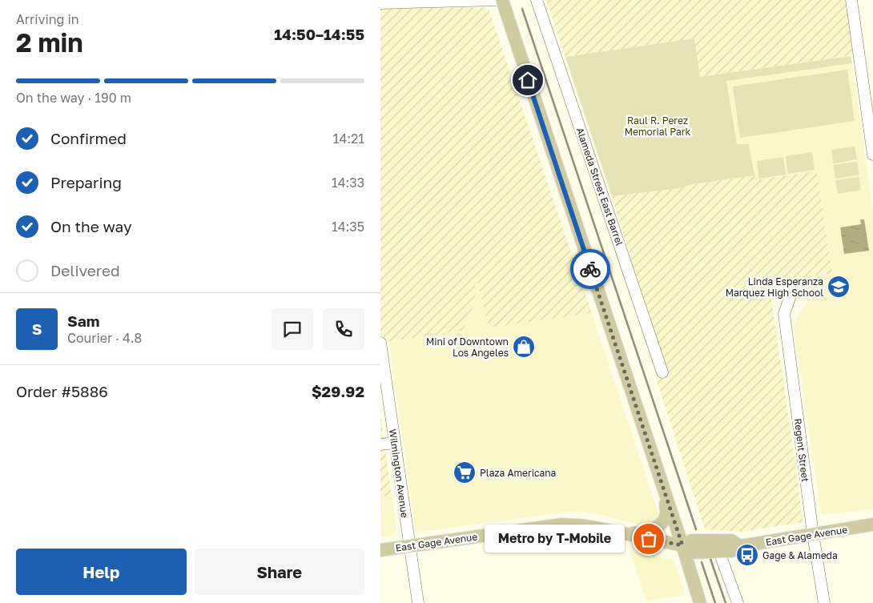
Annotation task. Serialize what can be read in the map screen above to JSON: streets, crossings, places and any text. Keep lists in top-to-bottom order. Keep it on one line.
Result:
{"streets":{"main road":["East Gage Avenue"],"street":["Alameda Street East Barrel","Regent Street","Wilmington Avenue"]},"crossings":[["Regent Street","East Gage Avenue"],["Wilmington Avenue","East Gage Avenue"]],"parks":["Raul R. Perez Memorial Park"],"places":{"school or university":["Linda Esperanza Marquez High School"],"shop":["Mini of Downtown Los Angeles"],"supermarket":["Plaza Americana"],"other":["Metro by T-Mobile"],"bus stop":["Gage & Alameda"]},"page":{"heading":["2 min","Arriving in","14:50–14:55"],"panel":["Sam","Courier · 4.8","Order #5886","$29.92"],"bar":"On the way · 190 m","list":[["Confirmed","14:21"],["Preparing","14:33"],["On the way","14:35"],"Delivered"],"round":"S","bubble":"Metro by T-Mobile","buttons":["Help","Share"]}}
